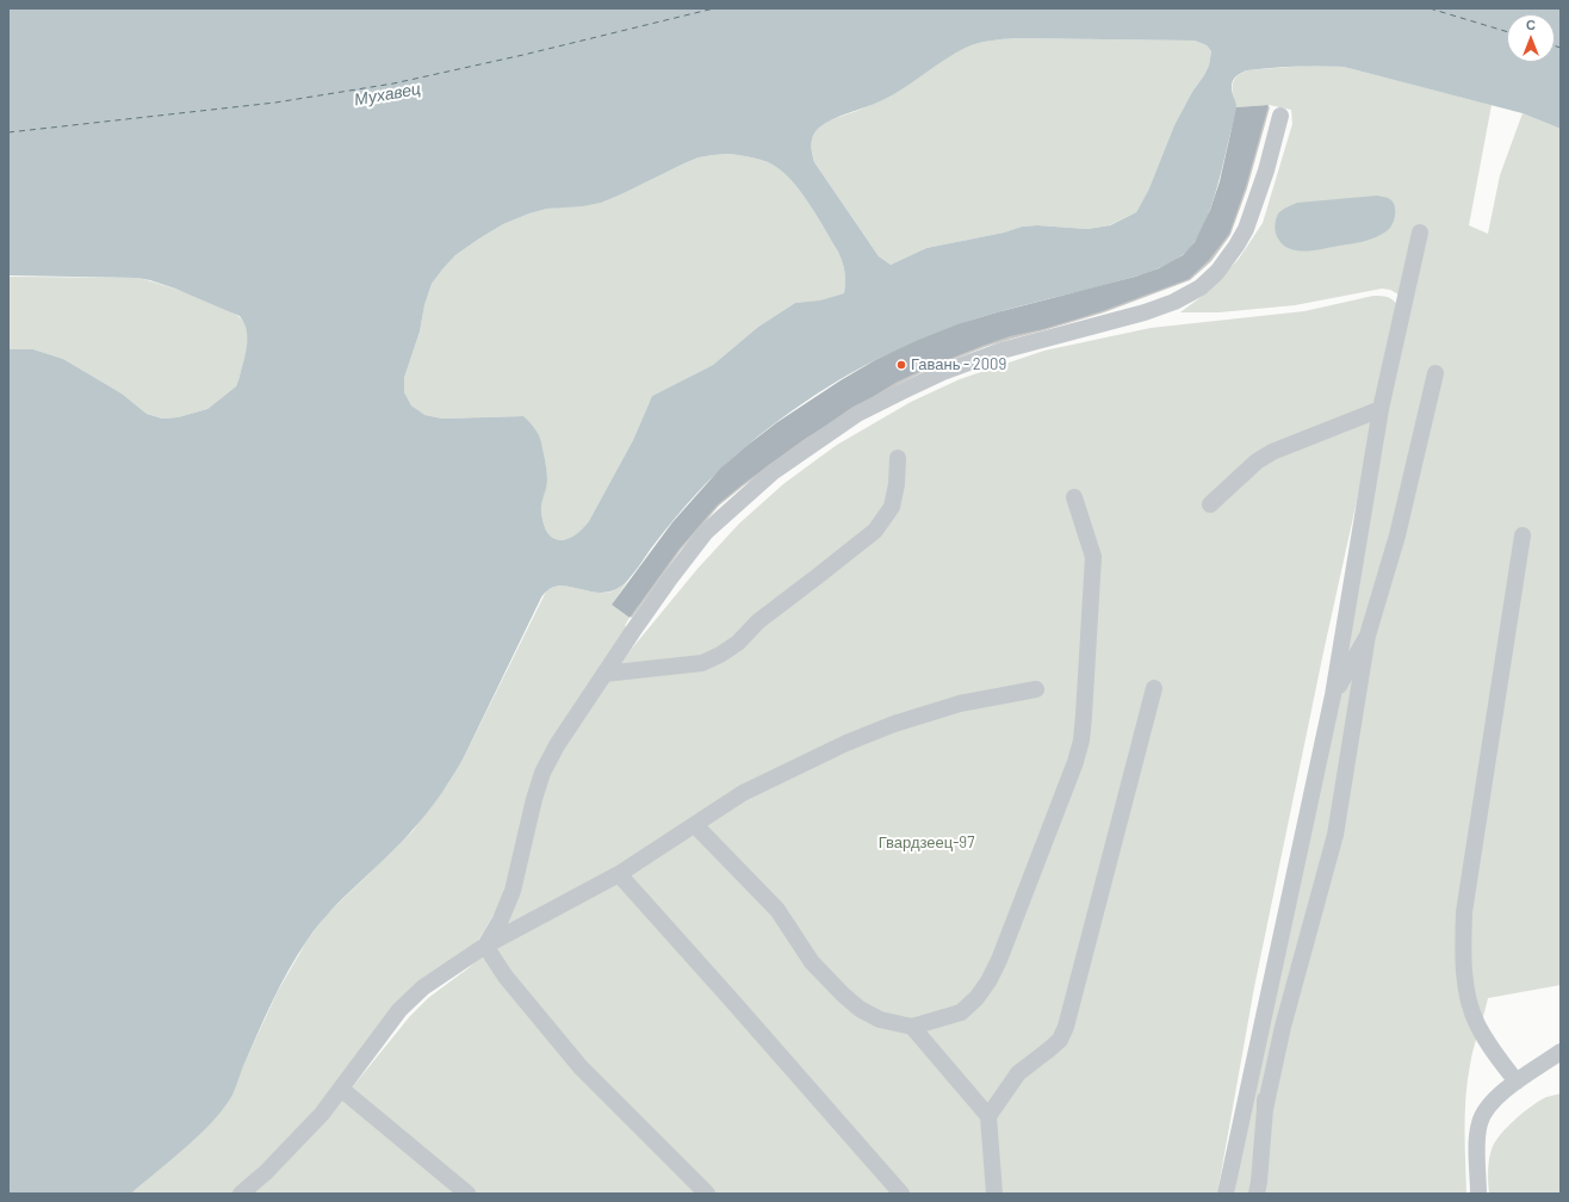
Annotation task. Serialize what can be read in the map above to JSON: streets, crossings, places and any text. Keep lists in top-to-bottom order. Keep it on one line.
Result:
{"water":["Мухавец"],"parks":["Гвардзеец-97"],"places":["Гавань - 2009"],"north":"top"}
